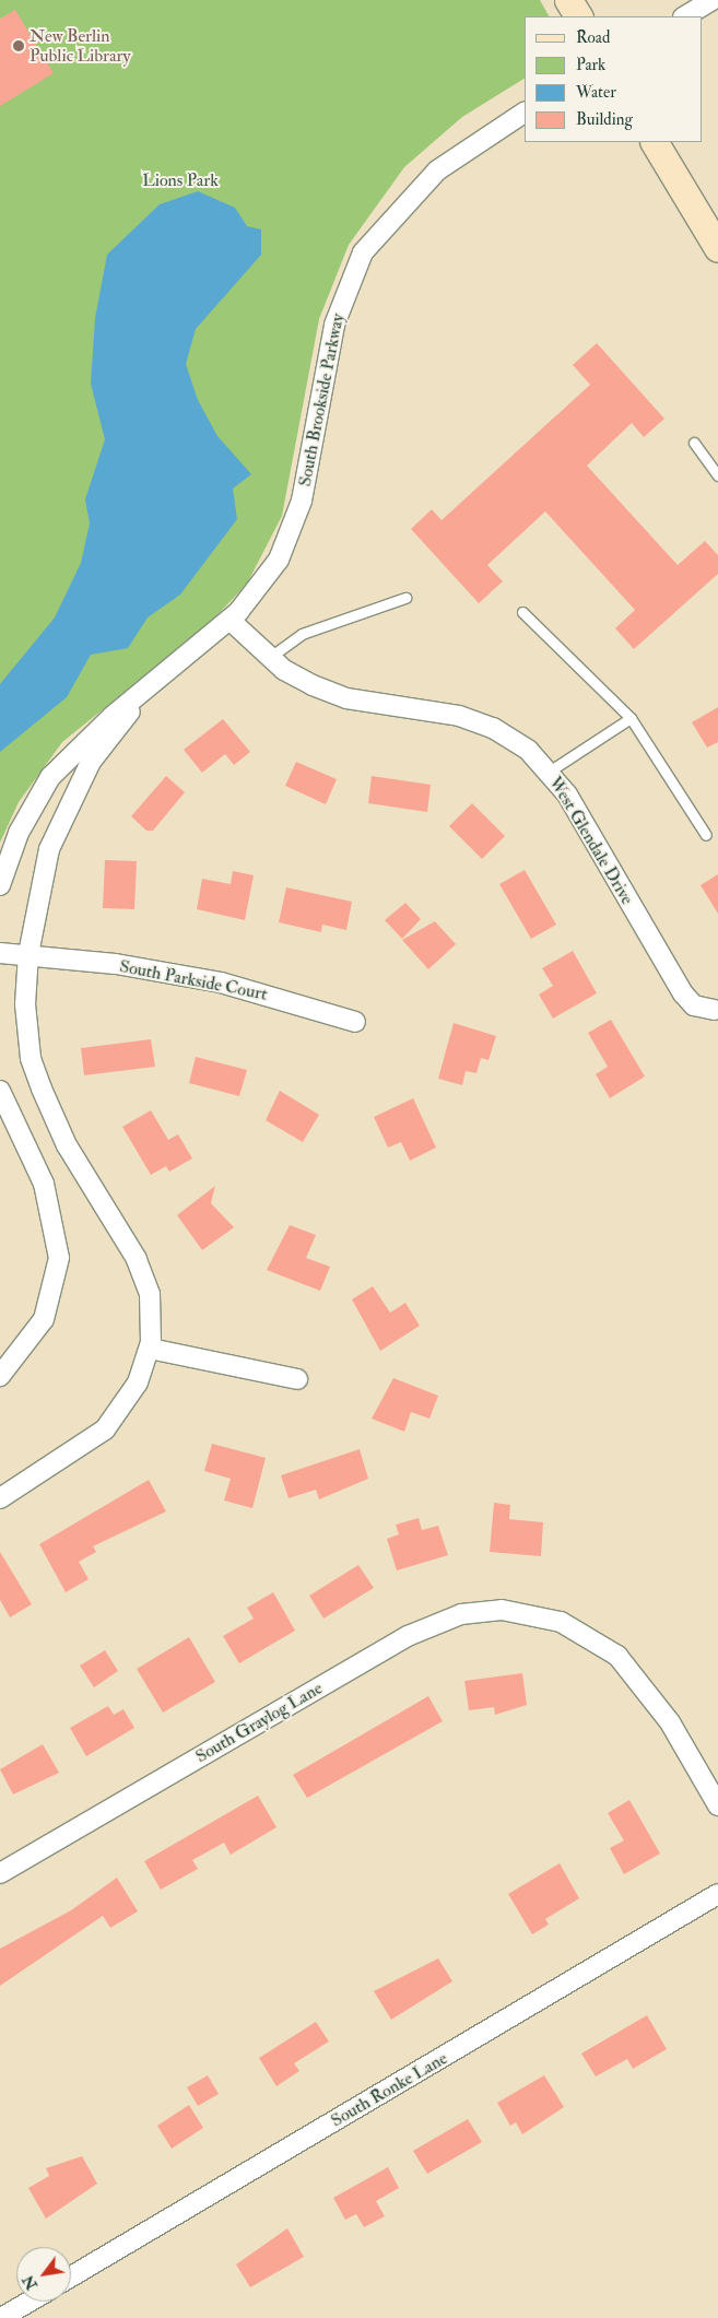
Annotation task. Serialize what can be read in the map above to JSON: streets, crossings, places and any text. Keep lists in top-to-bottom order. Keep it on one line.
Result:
{"streets":{"street":["South Brookside Parkway","West Glendale Drive","South Parkside Court","South Graylog Lane","South Ronke Lane"]},"crossings":[["South Brookside Parkway","West Glendale Drive"],["South Brookside Parkway","South Parkside Court"]],"parks":["Lions Park"],"places":["New Berlin Public Library"],"legend":["Road","Park","Water","Building"],"north":"bottom left"}
